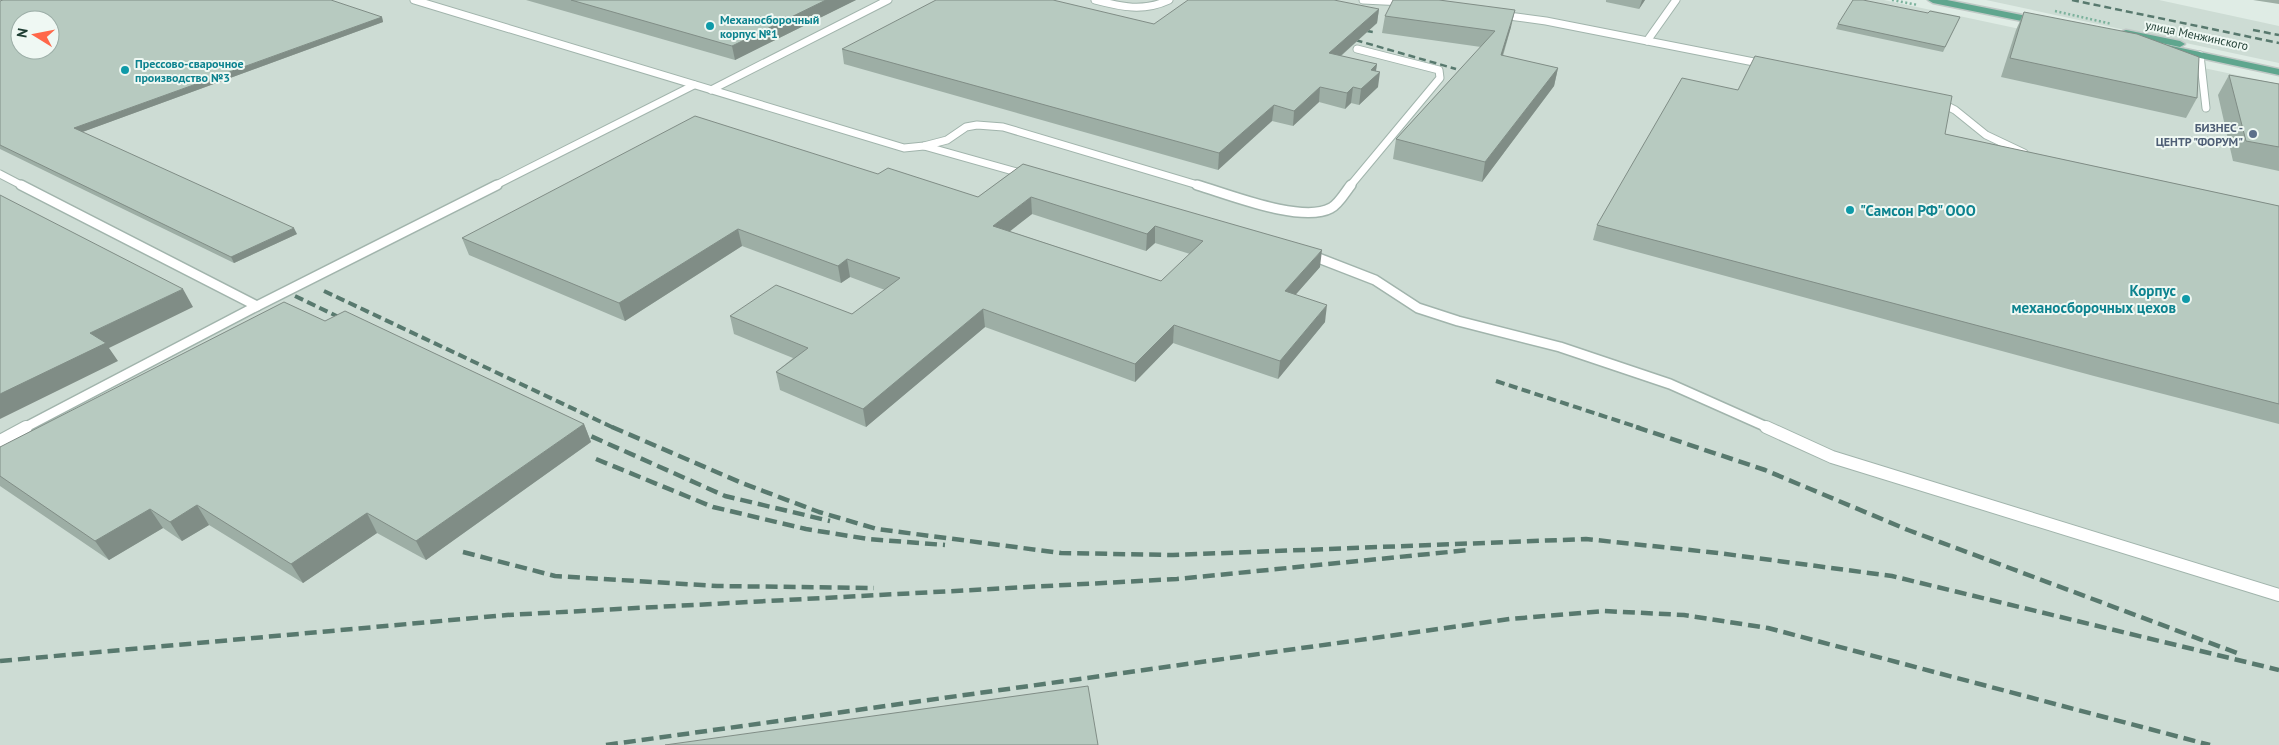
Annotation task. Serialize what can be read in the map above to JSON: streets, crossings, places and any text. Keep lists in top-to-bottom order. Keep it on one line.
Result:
{"streets":{"main road":["улица Менжинского"]},"places":["Механосборочный корпус №1","Прессово-сварочное производство №3","БИЗНЕС - ЦЕНТР \"ФОРУМ\"","\"Самсон РФ\" ООО","Корпус механосборочных цехов"],"north":"left"}
